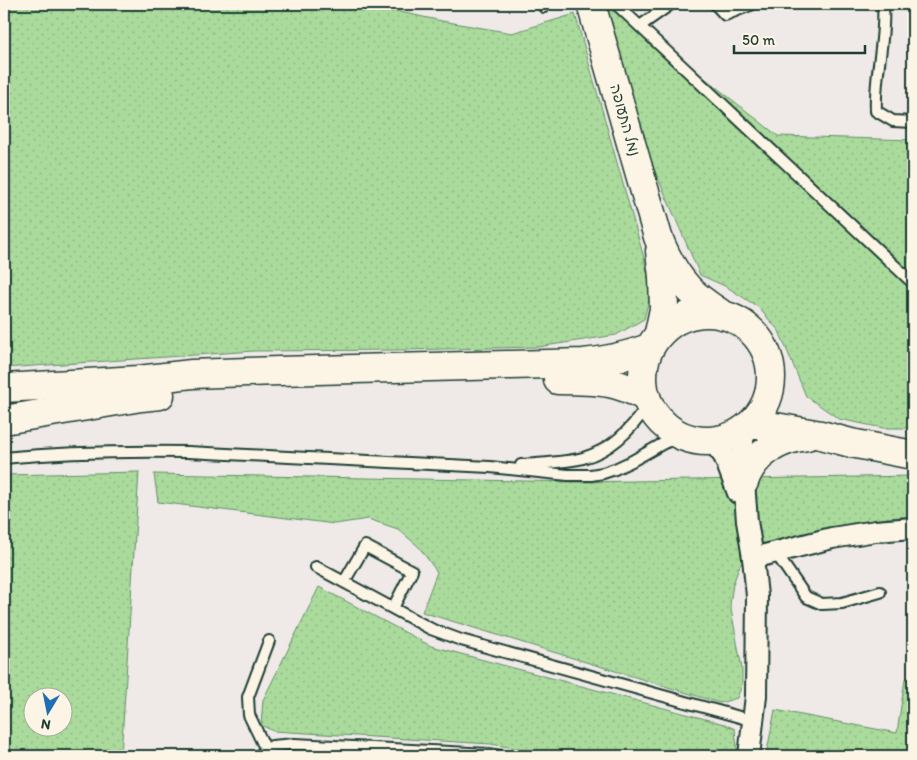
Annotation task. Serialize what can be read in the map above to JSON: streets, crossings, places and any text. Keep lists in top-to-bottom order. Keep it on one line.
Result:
{"streets":{"main road":["נמל התעופה"]},"scale_bar":"50 m","north":"bottom"}
